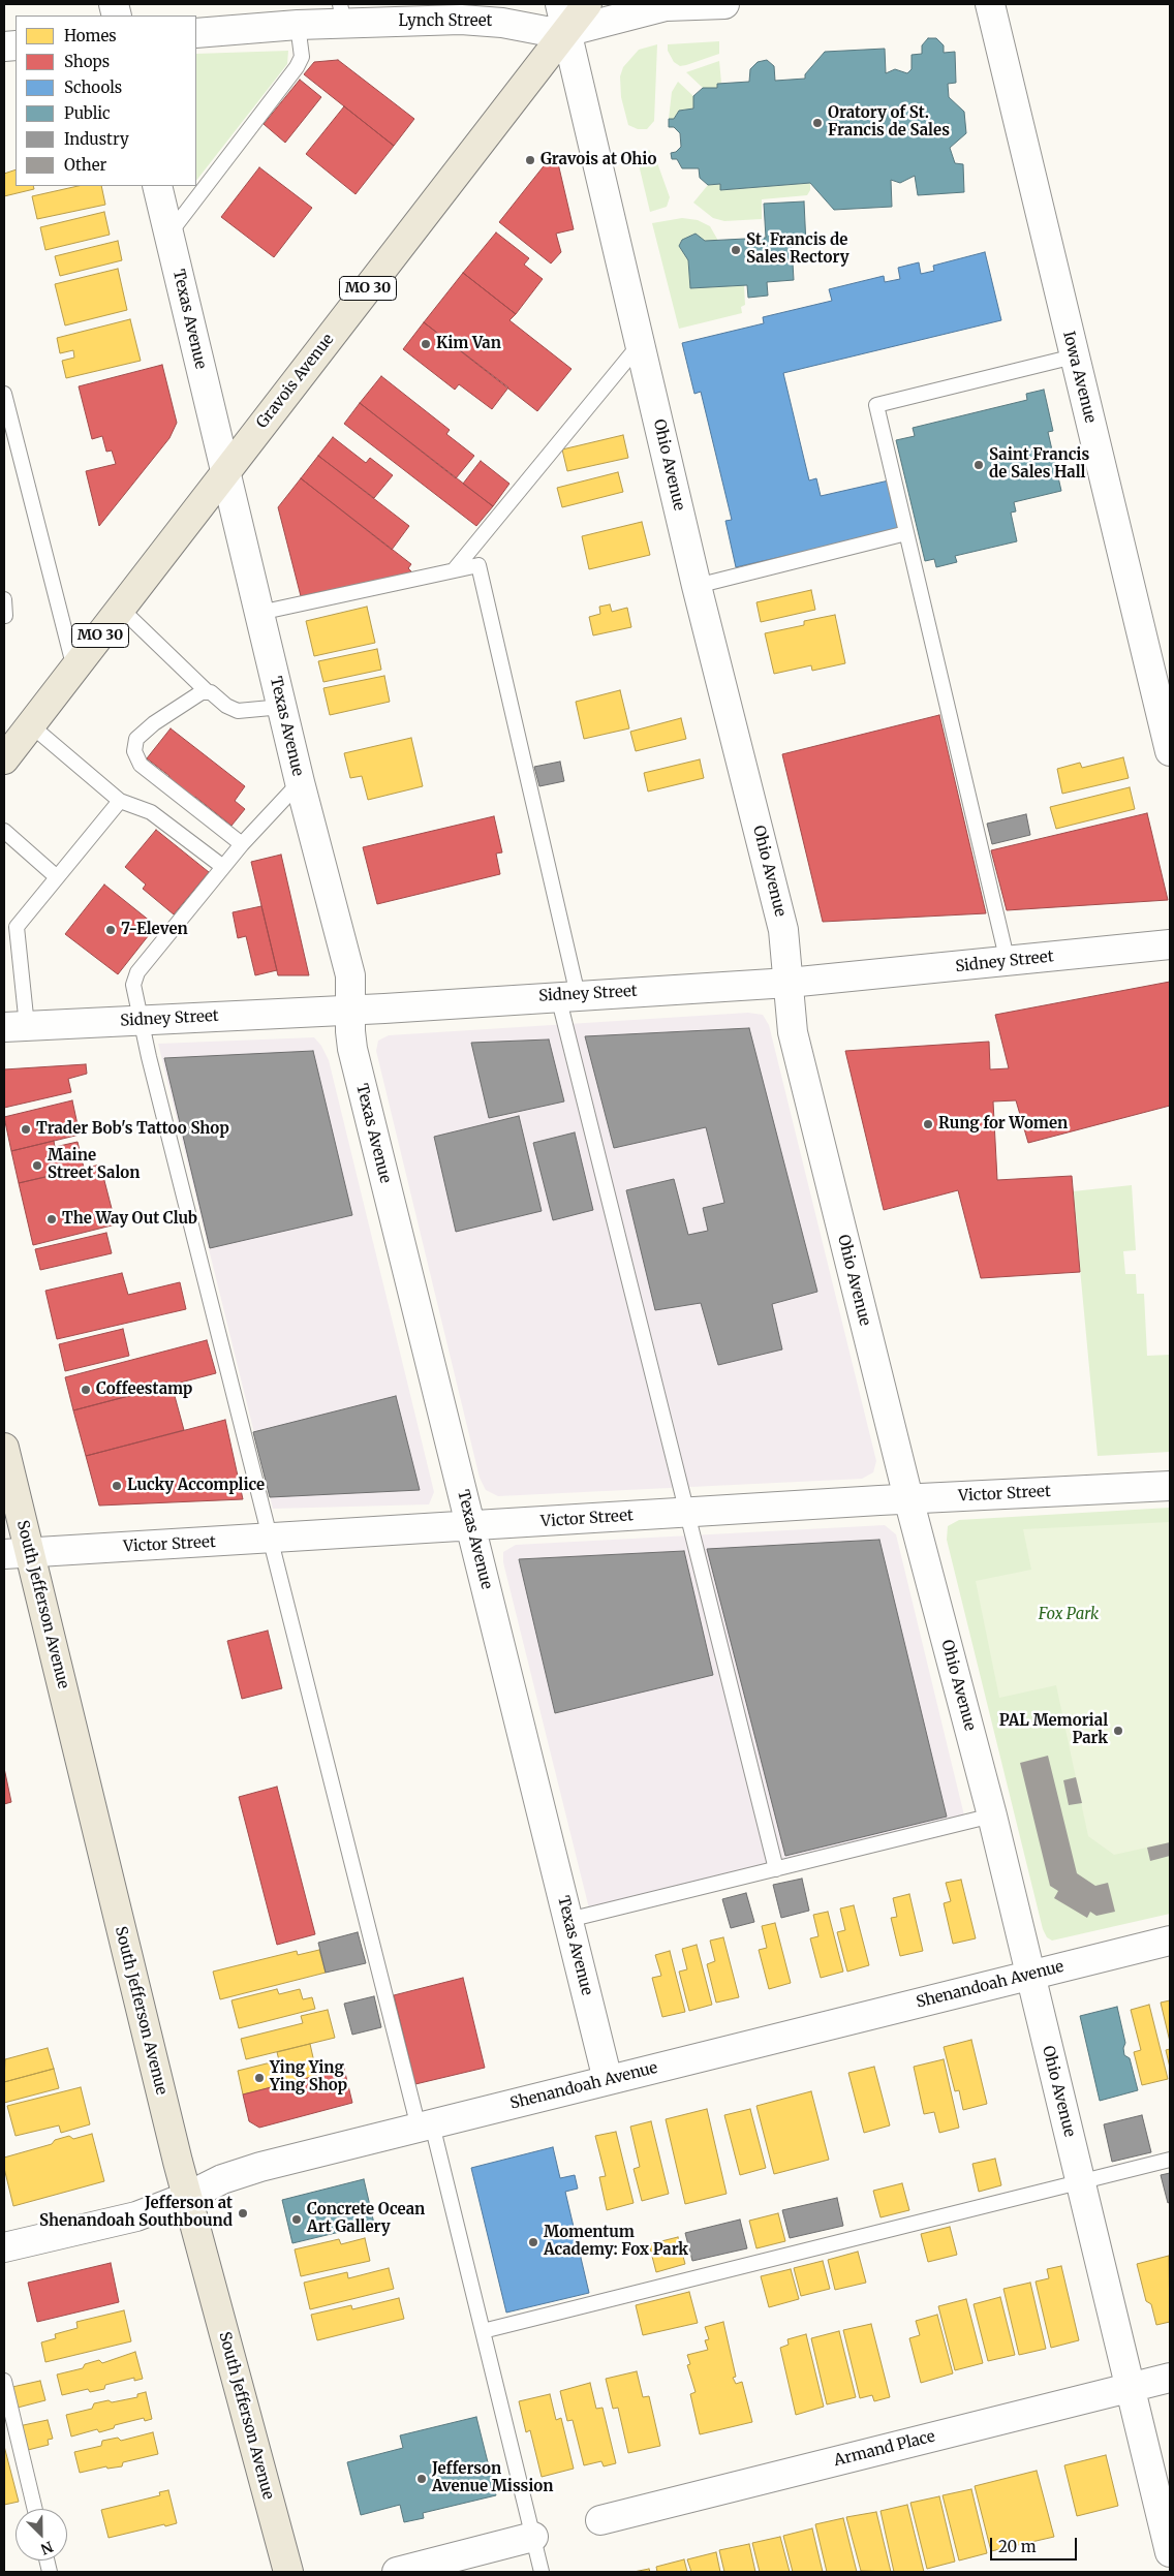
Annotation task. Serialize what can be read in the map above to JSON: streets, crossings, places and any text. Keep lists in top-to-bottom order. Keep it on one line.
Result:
{"streets":{"main road":["MO 30","Gravois Avenue","South Jefferson Avenue"],"street":["Lynch Street","Texas Avenue","Iowa Avenue","Ohio Avenue","Sidney Street","Victor Street","Shenandoah Avenue","Armand Place"]},"crossings":[["Lynch Street","Gravois Avenue"],["Lynch Street","Ohio Avenue"],["Texas Avenue","Gravois Avenue"],["Texas Avenue","Sidney Street"],["Texas Avenue","Victor Street"],["Texas Avenue","Shenandoah Avenue"],["Gravois Avenue","Ohio Avenue"],["Ohio Avenue","Sidney Street"],["Ohio Avenue","Victor Street"],["Ohio Avenue","Shenandoah Avenue"],["Ohio Avenue","Armand Place"],["Victor Street","South Jefferson Avenue"],["South Jefferson Avenue","Shenandoah Avenue"]],"parks":["Fox Park"],"places":["Oratory of St. Francis de Sales","Gravois at Ohio","St. Francis de Sales Rectory","Kim Van","Saint Francis de Sales Hall","7-Eleven","Rung for Women","Trader Bob's Tattoo Shop","Maine Street Salon","The Way Out Club","Coffeestamp","Lucky Accomplice","PAL Memorial Park","Ying Ying Ying Shop","Jefferson at Shenandoah Southbound","Concrete Ocean Art Gallery","Momentum Academy: Fox Park","Jefferson Avenue Mission"],"legend":["Homes","Shops","Schools","Public","Industry","Other"],"scale_bar":"20 m","north":"bottom right"}
